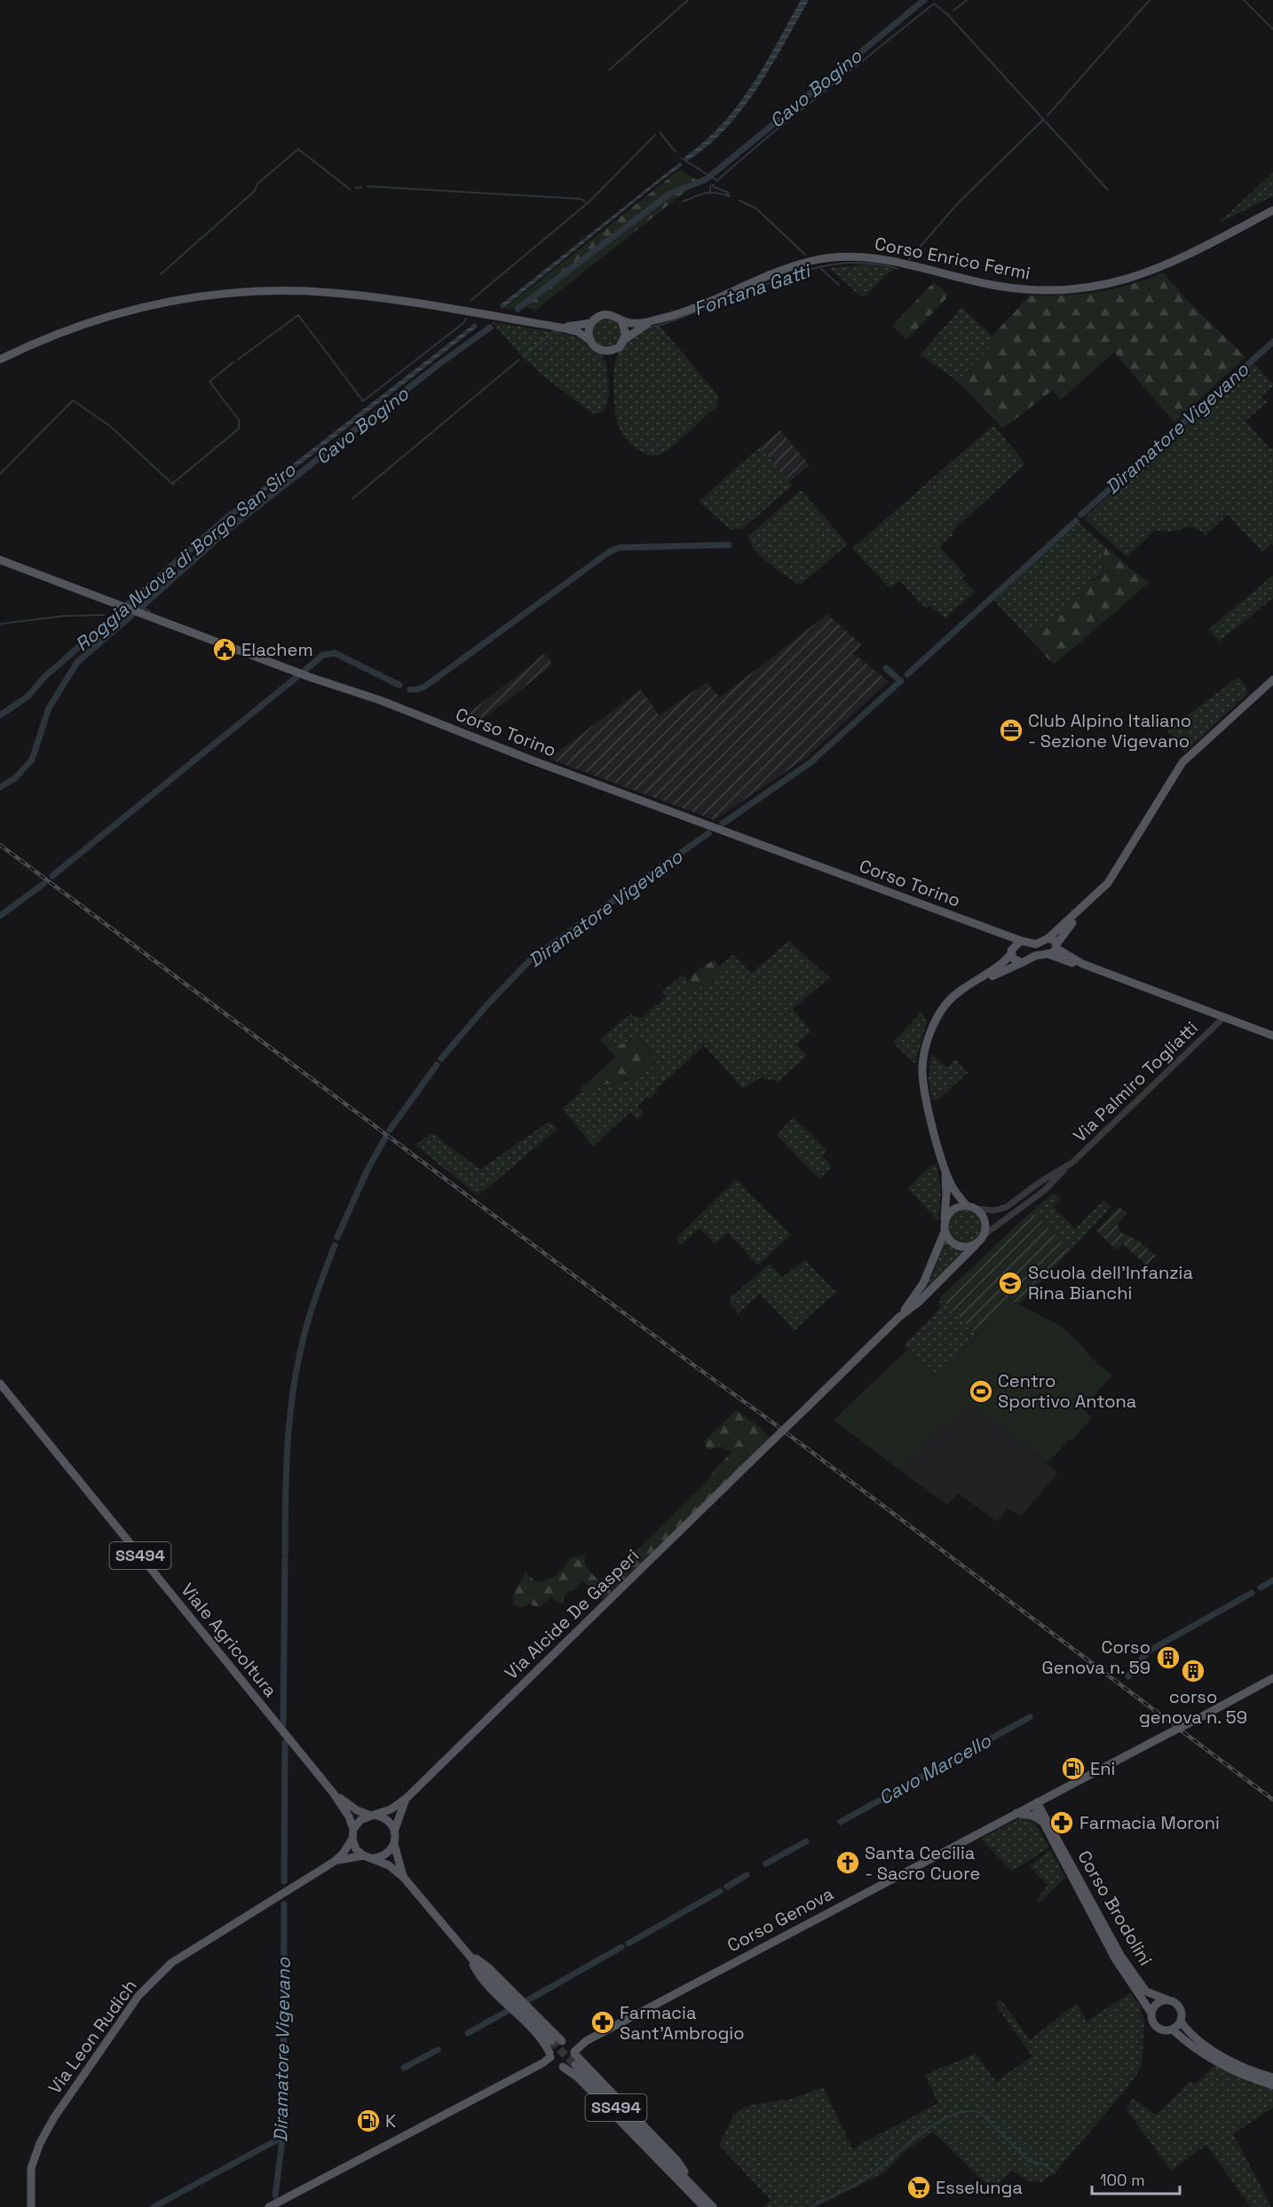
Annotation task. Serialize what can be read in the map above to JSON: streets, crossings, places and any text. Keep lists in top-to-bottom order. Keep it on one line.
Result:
{"streets":{"main road":["Corso Enrico Fermi","Corso Torino","SS494","Via Alcide De Gasperi","Viale Agricoltura","Corso Brodolini","Corso Genova","Via Leon Rudich"],"street":["Via Palmiro Togliatti"]},"crossings":[["Via Alcide De Gasperi","Viale Agricoltura"],["Corso Brodolini","Corso Genova"]],"water":["Cavo Bogino","Fontana Gatti","Diramatore Vigevano","Roggia Nuova di Borgo San Siro","Cavo Marcello"],"places":{"public building":["Elachem"],"office":["Club Alpino Italiano - Sezione Vigevano"],"school or university":["Scuola dell'Infanzia Rina Bianchi"],"sports":["Centro Sportivo Antona"],"building":["Corso Genova n. 59","corso genova n. 59"],"fuel station":["Eni","K"],"pharmacy":["Farmacia Moroni","Farmacia Sant'Ambrogio"],"church":["Santa Cecilia - Sacro Cuore"],"supermarket":["Esselunga"]},"scale_bar":"100 m"}
